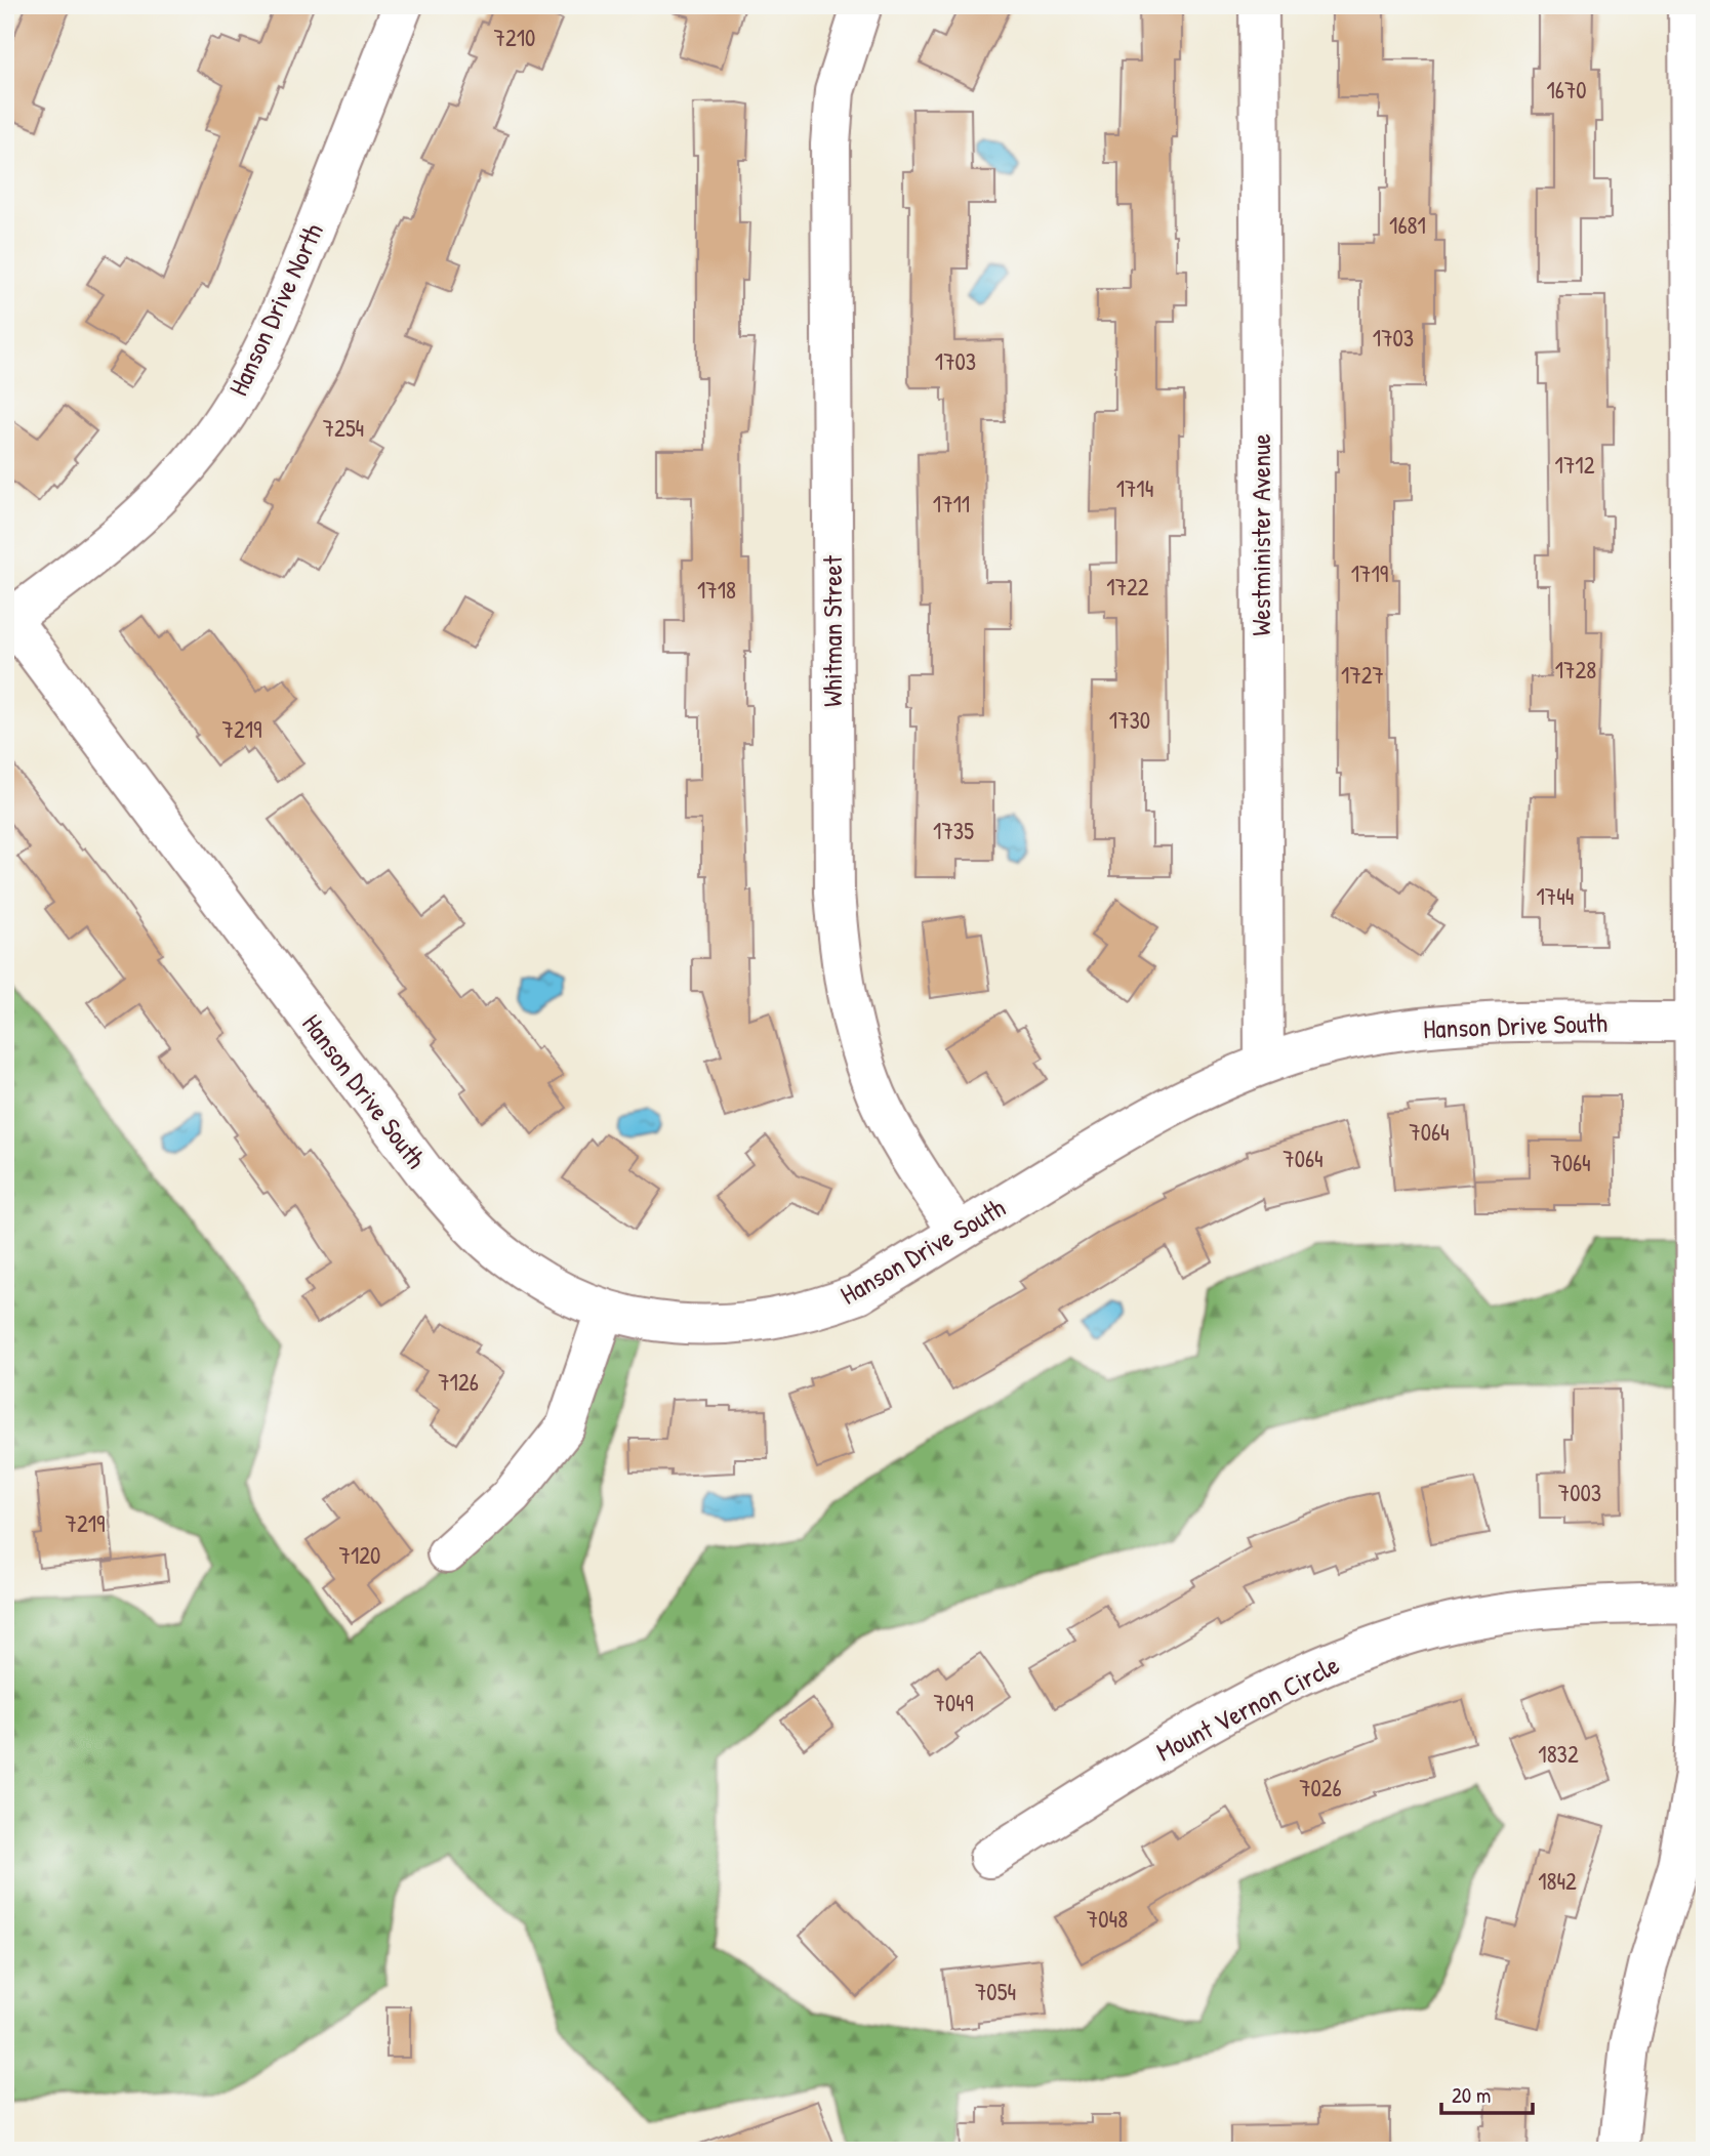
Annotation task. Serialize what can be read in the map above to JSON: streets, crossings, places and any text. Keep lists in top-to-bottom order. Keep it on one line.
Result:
{"streets":{"street":["Hanson Drive North","Westminister Avenue","Whitman Street","Hanson Drive South","Mount Vernon Circle"]},"crossings":[["Hanson Drive North","Hanson Drive South"],["Westminister Avenue","Hanson Drive South"],["Whitman Street","Hanson Drive South"]],"house_numbers":["7210","1670","1681","1703","1703","7254","1712","1714","1711","1719","1722","1718","1728","1727","1730","7219","1735","1744","7064","7064","7064","7126","7003","7219","7120","7049","1832","7026","1842","7048","7054"],"scale_bar":"20 m"}
